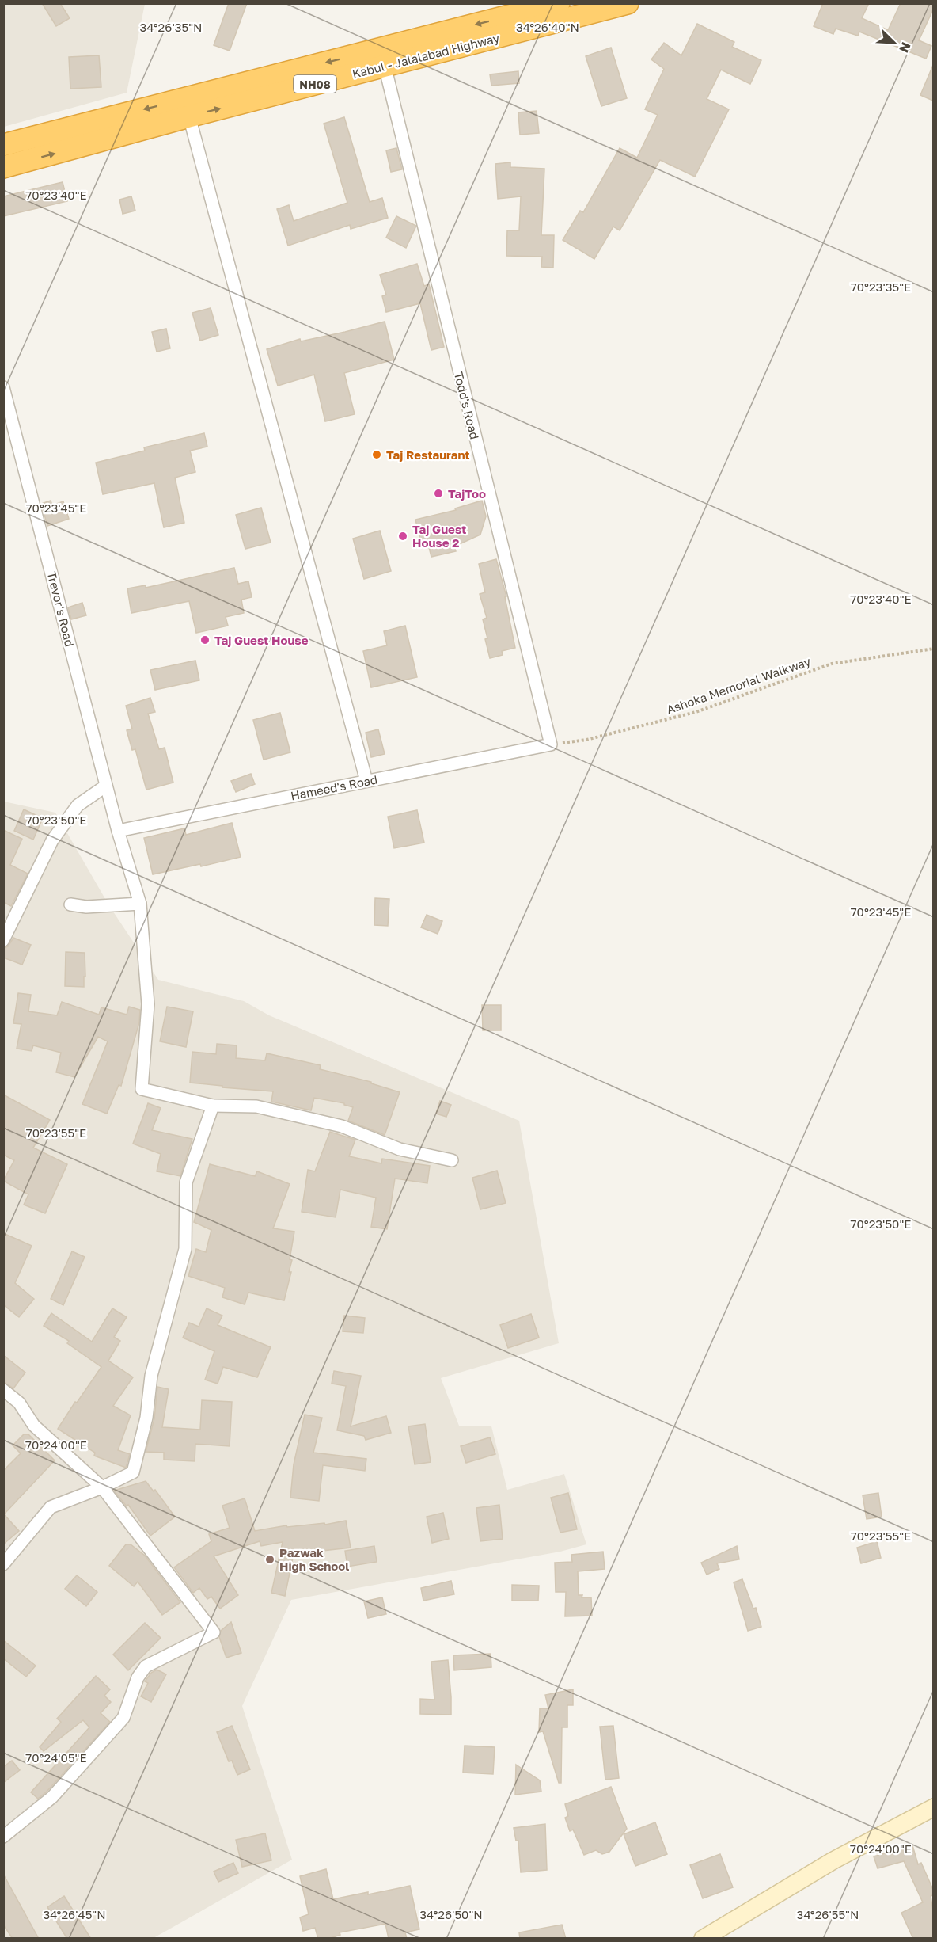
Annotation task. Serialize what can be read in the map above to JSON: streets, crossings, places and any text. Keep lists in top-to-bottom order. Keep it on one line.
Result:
{"streets":{"highway":["Kabul - Jalalabad Highway","NH08"],"street":["Todd's Road","Trevor's Road","Hameed's Road"],"path":["Ashoka Memorial Walkway"]},"crossings":[["Kabul - Jalalabad Highway","Todd's Road"],["Todd's Road","Ashoka Memorial Walkway"],["Todd's Road","Hameed's Road"],["Trevor's Road","Hameed's Road"],["Ashoka Memorial Walkway","Hameed's Road"]],"places":["Taj Restaurant","TajToo","Taj Guest House 2","Taj Guest House","Pazwak High School"],"north":"bottom right","coordinates":["34°26'35\"N","34°26'40\"N","70°23'40\"E","70°23'35\"E","70°23'45\"E","70°23'50\"E","70°23'55\"E","70°24'00\"E","70°24'05\"E","34°26'45\"N","34°26'50\"N","34°26'55\"N"]}
